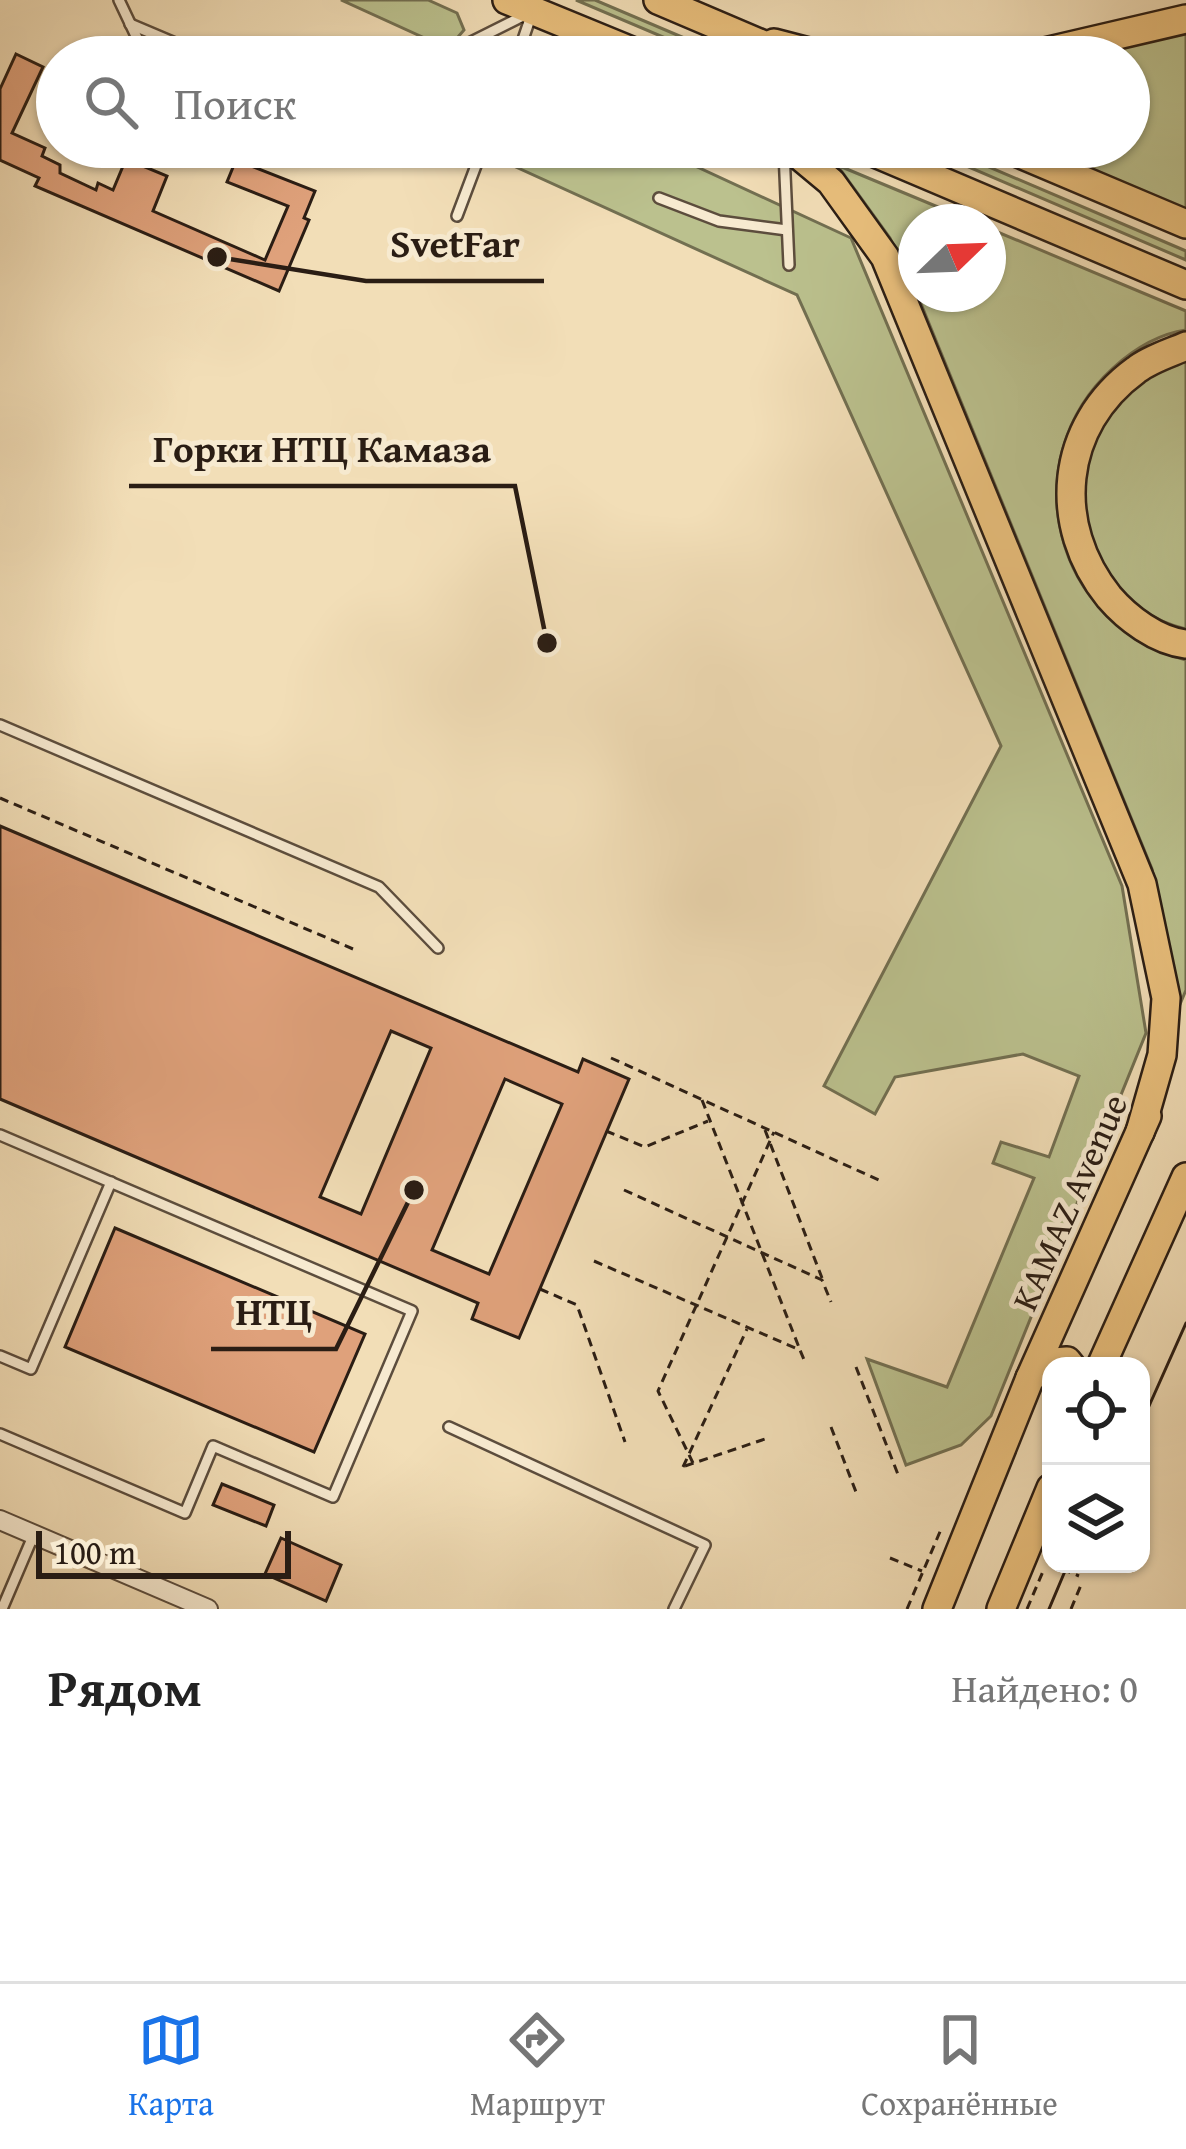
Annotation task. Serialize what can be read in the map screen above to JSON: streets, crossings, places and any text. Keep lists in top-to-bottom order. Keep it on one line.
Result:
{"streets":{"main road":["KAMAZ Avenue"]},"places":["SvetFar","Горки НТЦ Камаза","НТЦ"],"scale_bar":"100 m","north":"top right","page":{"search":"Поиск","scale":"100 m","heading":["Рядом","Найдено: 0"],"nav":["Карта","Маршрут","Сохранённые"]}}
